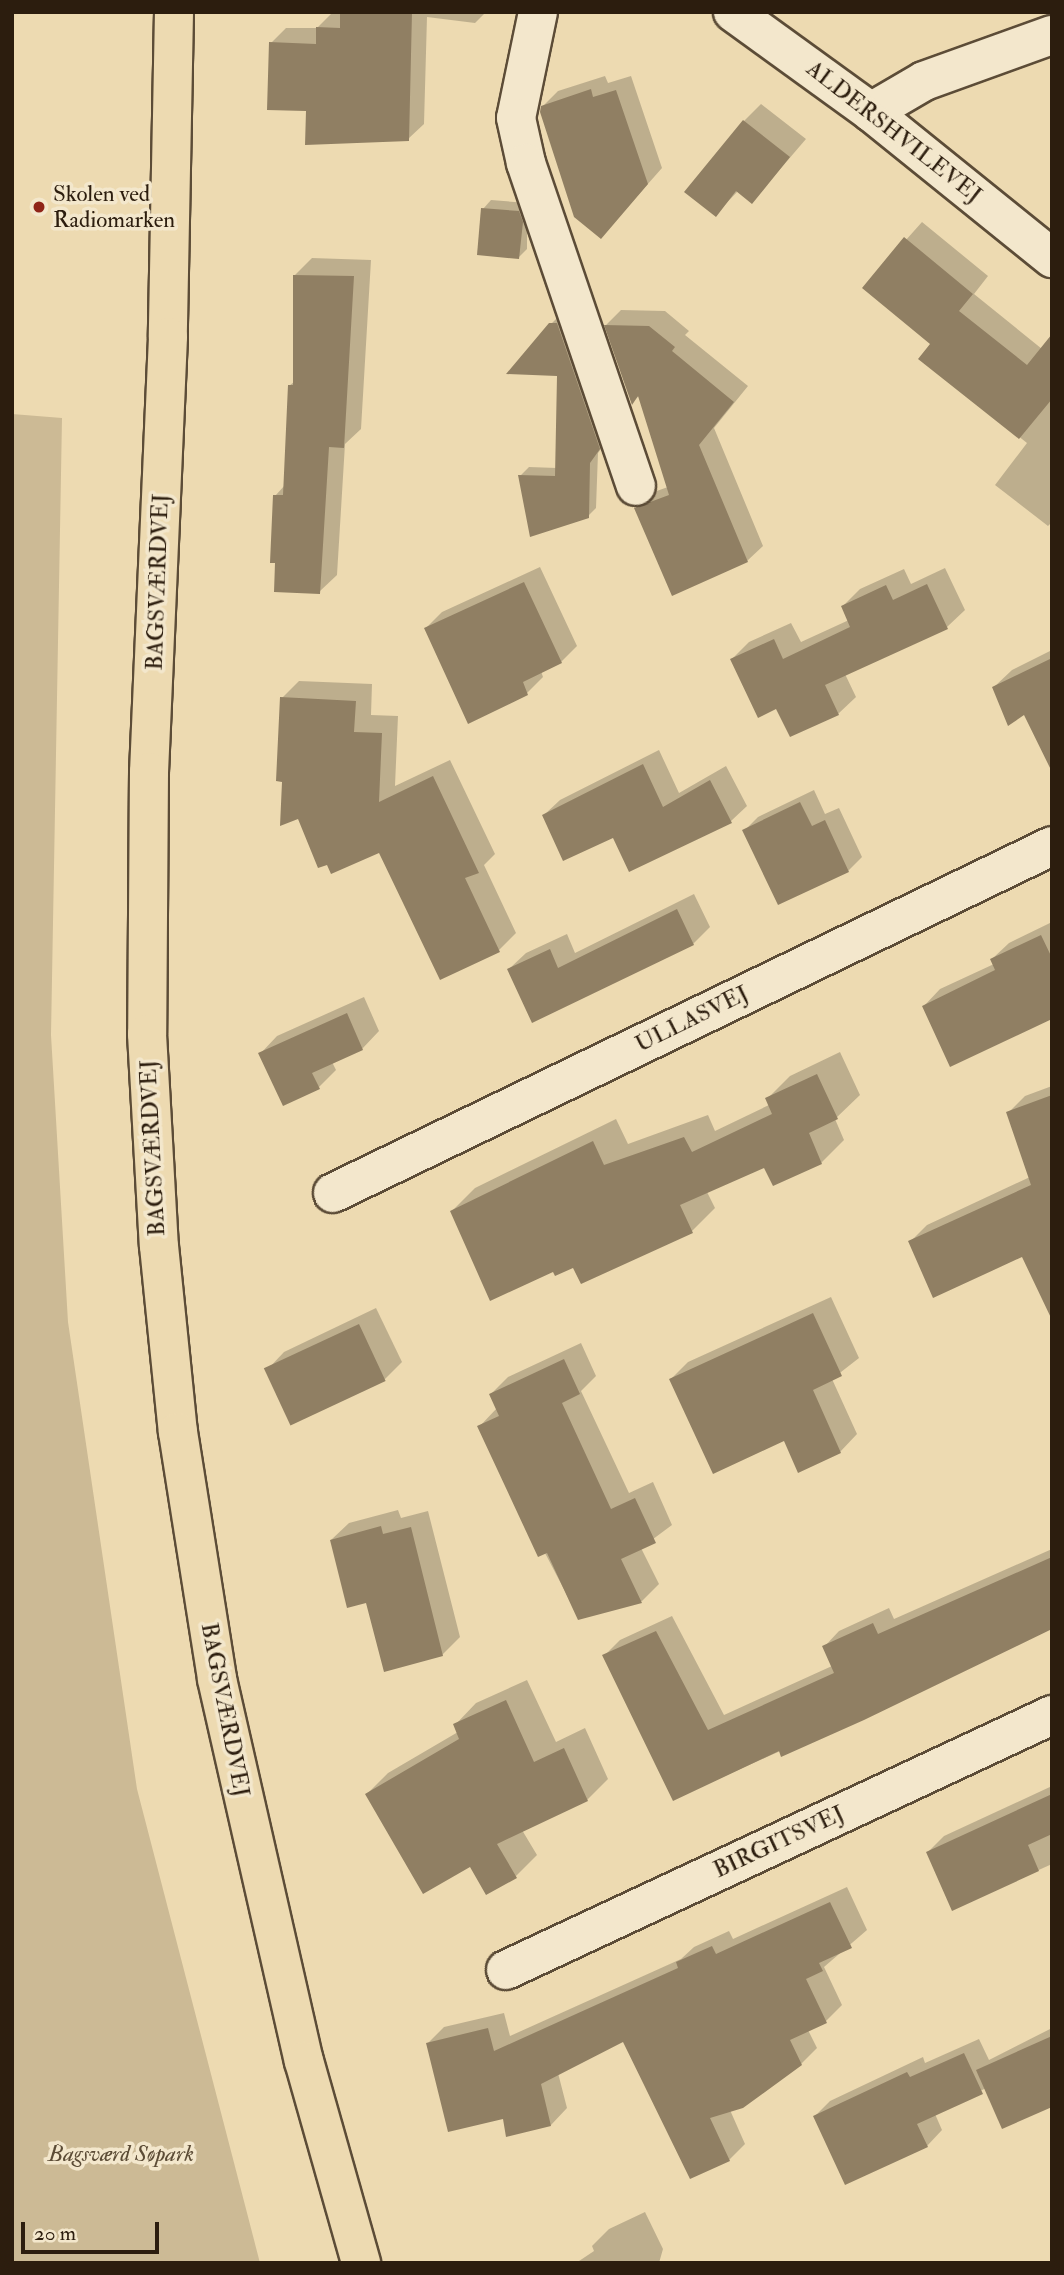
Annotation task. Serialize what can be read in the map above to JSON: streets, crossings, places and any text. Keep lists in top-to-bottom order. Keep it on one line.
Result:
{"streets":{"main road":["BAGSVÆRDVEJ"],"street":["ALDERSHVILEVEJ","ULLASVEJ","BIRGITSVEJ"]},"parks":["Bagsværd Søpark"],"places":["Skolen ved Radiomarken"],"scale_bar":"20 m"}
